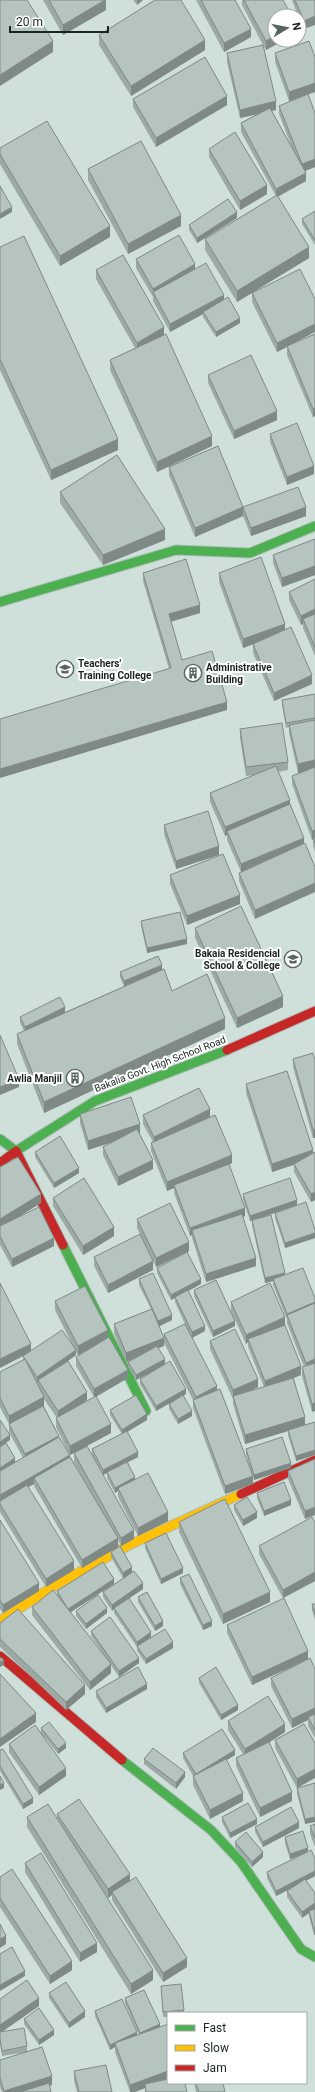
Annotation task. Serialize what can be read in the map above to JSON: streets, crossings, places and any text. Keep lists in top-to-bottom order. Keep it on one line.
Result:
{"streets":{"street":["Bakalia Govt. High School Road"]},"places":{"school or university":["Teachers' Training College","Bakaia Residencial School & College"],"building":["Administrative Building","Awlia Manjil"]},"legend":["Fast","Slow","Jam"],"scale_bar":"20 m","north":"right"}
